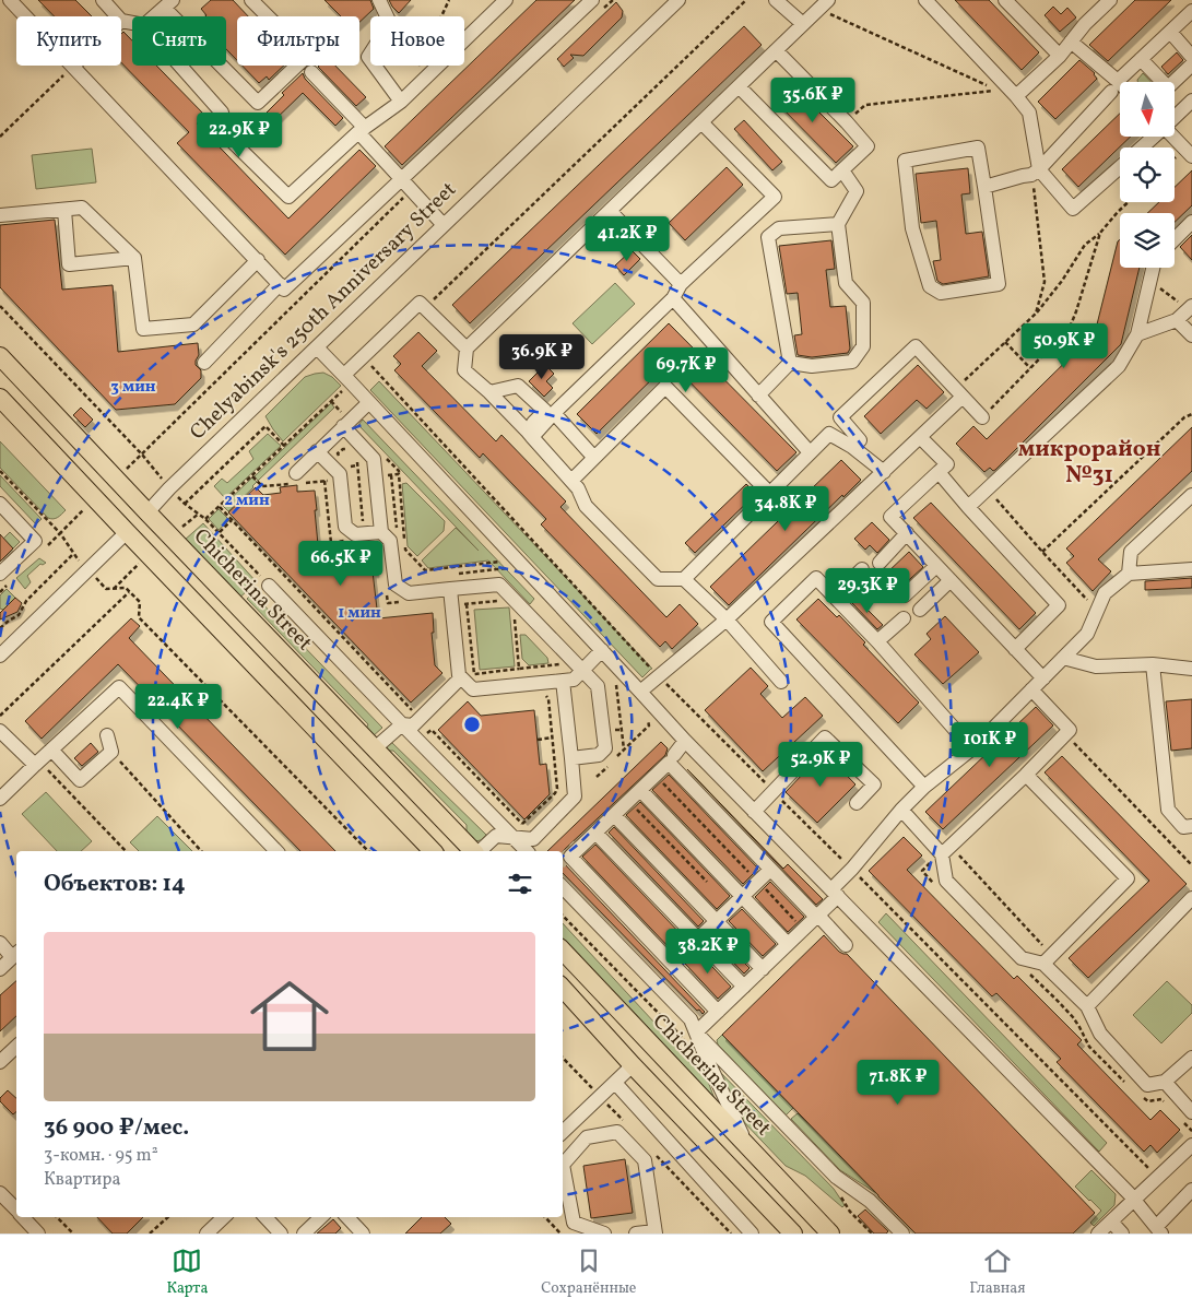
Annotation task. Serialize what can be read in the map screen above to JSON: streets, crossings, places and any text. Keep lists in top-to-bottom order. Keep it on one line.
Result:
{"streets":{"main road":["Chelyabinsk's 250th Anniversary Street","Chicherina Street"]},"crossings":[["Chelyabinsk's 250th Anniversary Street","Chicherina Street"]],"districts":["микрорайон №31"],"north":"bottom","page":{"chip":["Купить","Снять","Фильтры","Новое"],"price":["35.6K ₽","22.9K ₽","41.2K ₽","50.9K ₽","36.9K ₽","69.7K ₽","34.8K ₽","66.5K ₽","29.3K ₽","22.4K ₽","101K ₽","52.9K ₽","38.2K ₽","71.8K ₽"],"heading":"Объектов: 14","list":[{"name":"36 900 ₽/мес.","note":"3-комн. · 95 m² · Квартира"}],"tabs":["Карта","Сохранённые","Главная"]},"rings":["3 мин","2 мин","1 мин"]}
